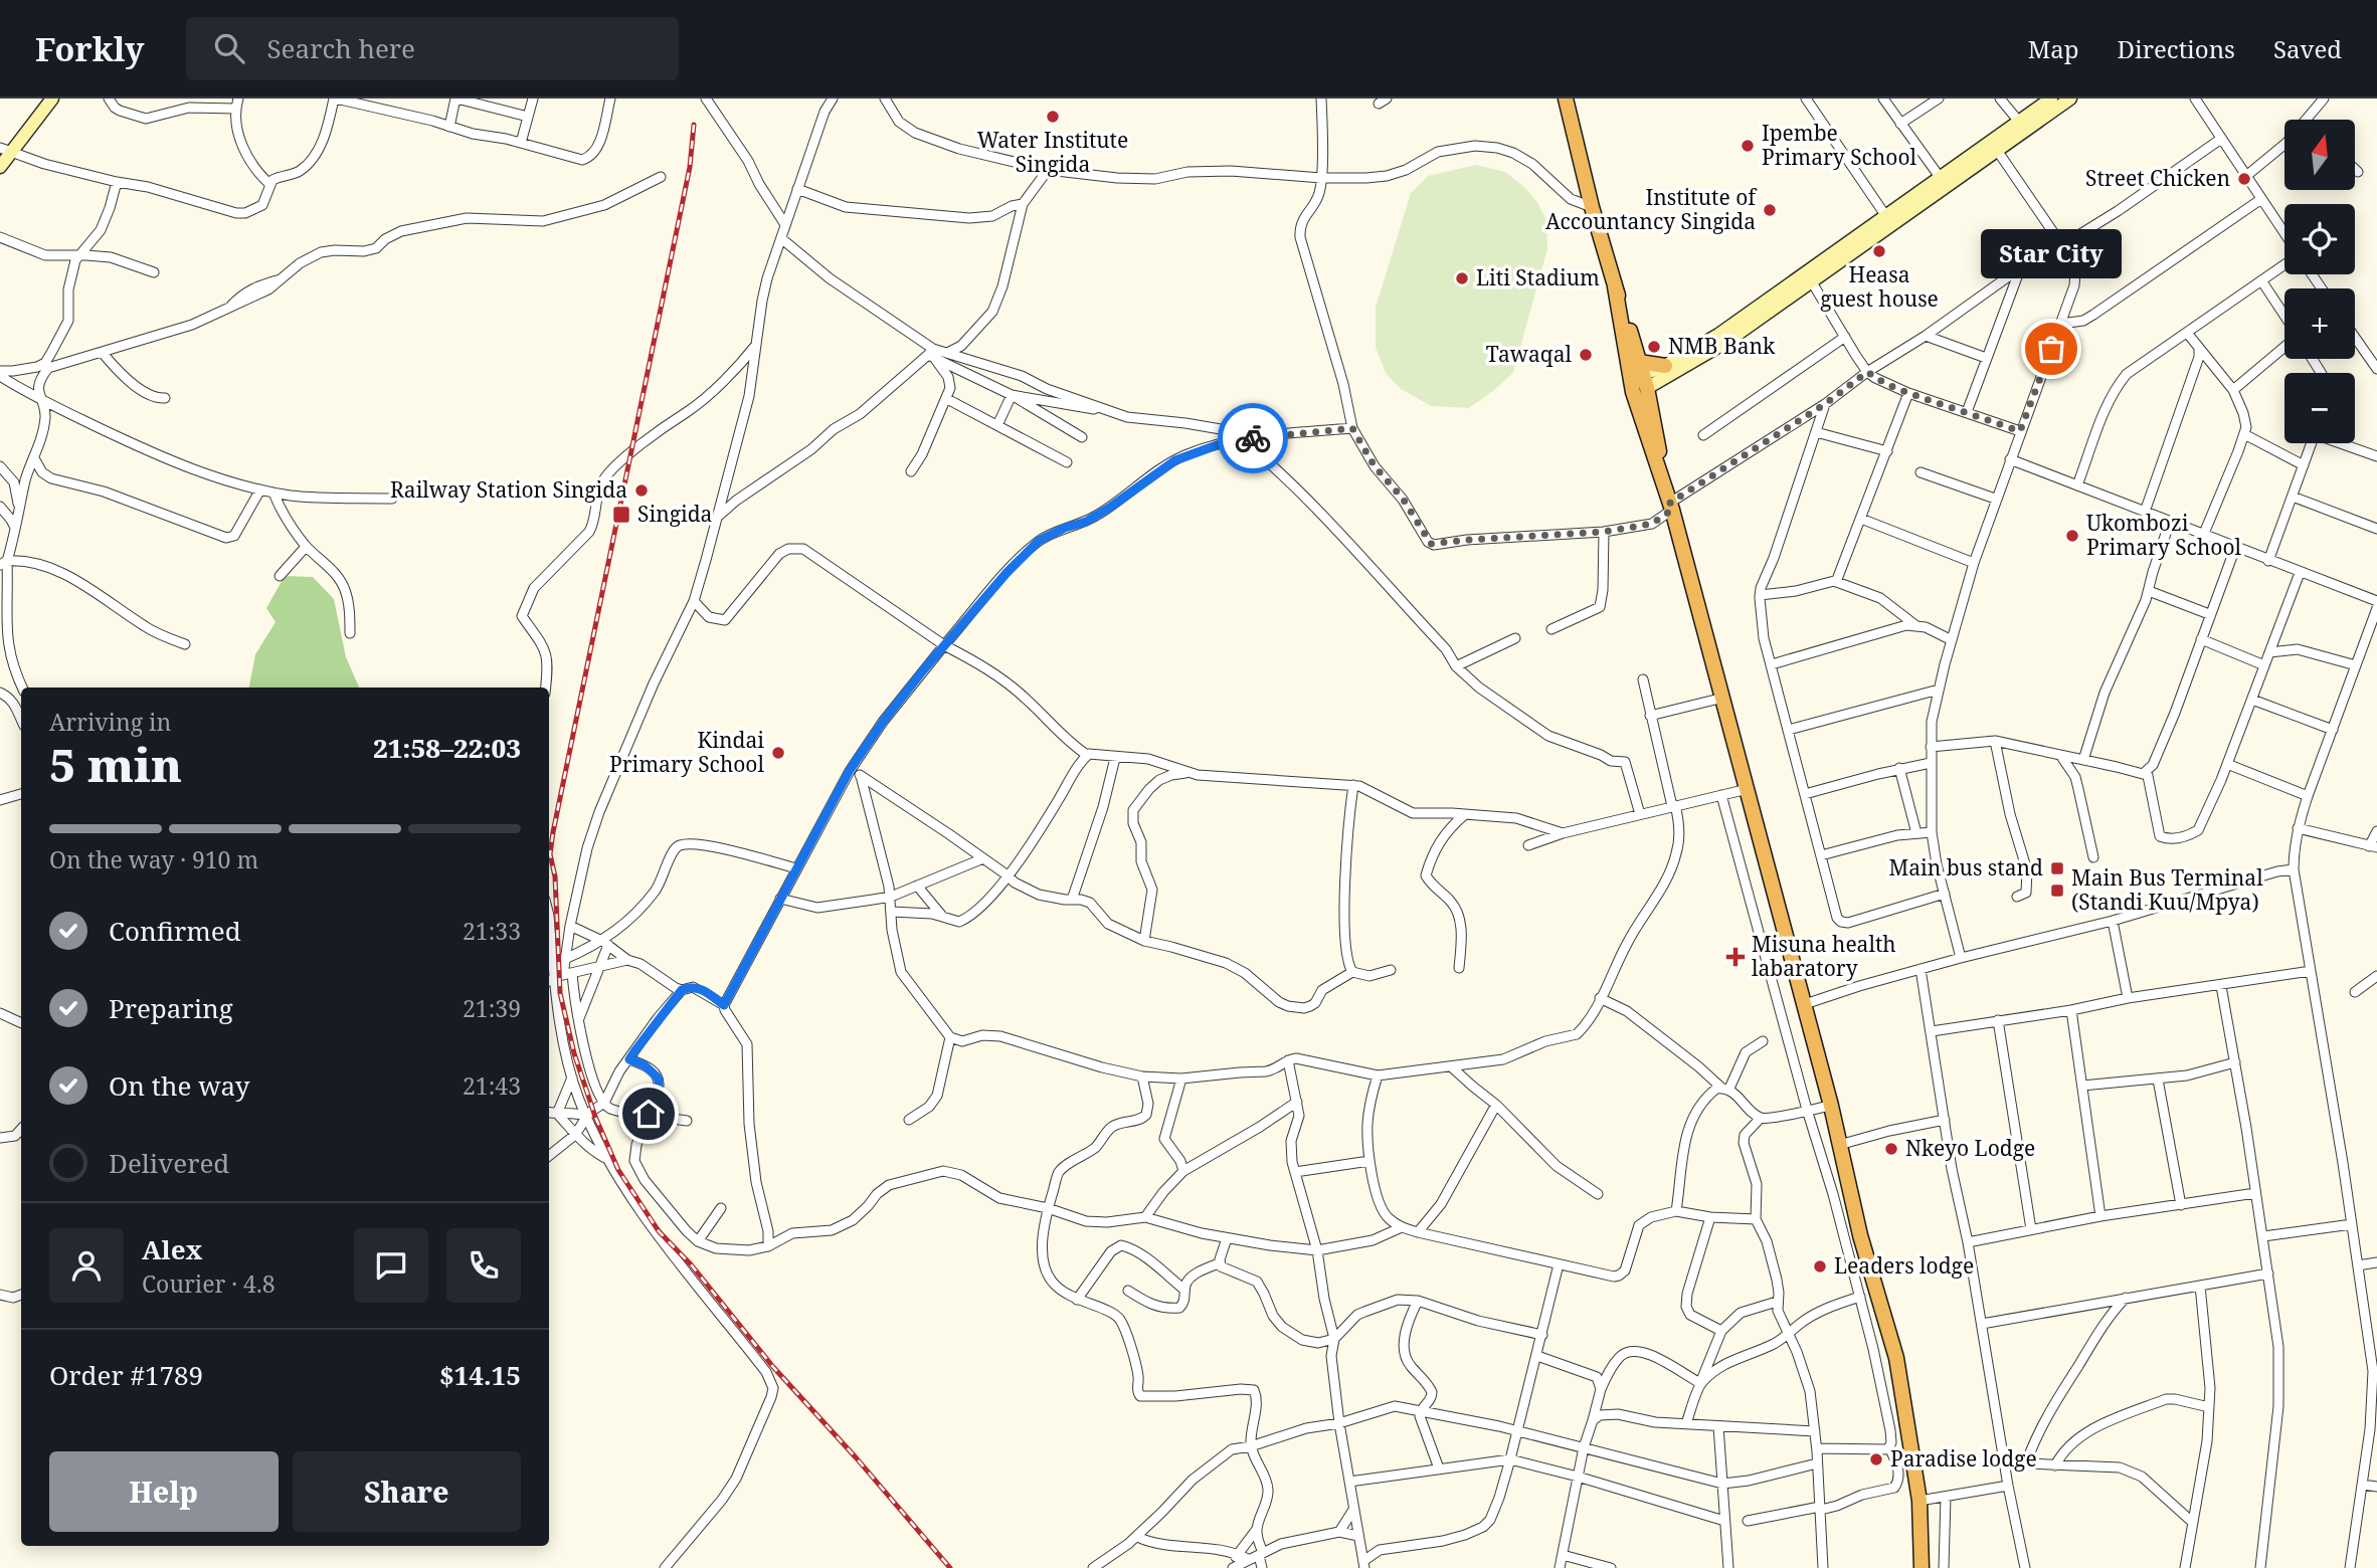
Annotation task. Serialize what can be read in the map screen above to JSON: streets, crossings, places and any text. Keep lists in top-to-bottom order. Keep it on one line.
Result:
{"places":{"other":["Water Institute Singida","Ipembe Primary School","Street Chicken","Institute of Accountancy Singida","Heasa guest house","Liti Stadium","NMB Bank","Star City","Tawaqal","Railway Station Singida","Ukombozi Primary School","Kindai Primary School","Nkeyo Lodge","Leaders lodge","Paradise lodge"],"transit":["Singida","Main bus stand","Main Bus Terminal (Standi Kuu/Mpya)"],"health":["Misuna health labaratory"]},"north":"top","page":{"header":"Forkly","search":"Search here","nav":["Map","Directions","Saved"],"map_buttons":["+","−"],"bubble":"Star City","heading":["5 min","Arriving in","21:58–22:03"],"panel":["Alex","Courier · 4.8","Order #1789","$14.15"],"bar":"On the way · 910 m","list":[["Confirmed","21:33"],["Preparing","21:39"],["On the way","21:43"],"Delivered"],"buttons":["Help","Share"]}}
